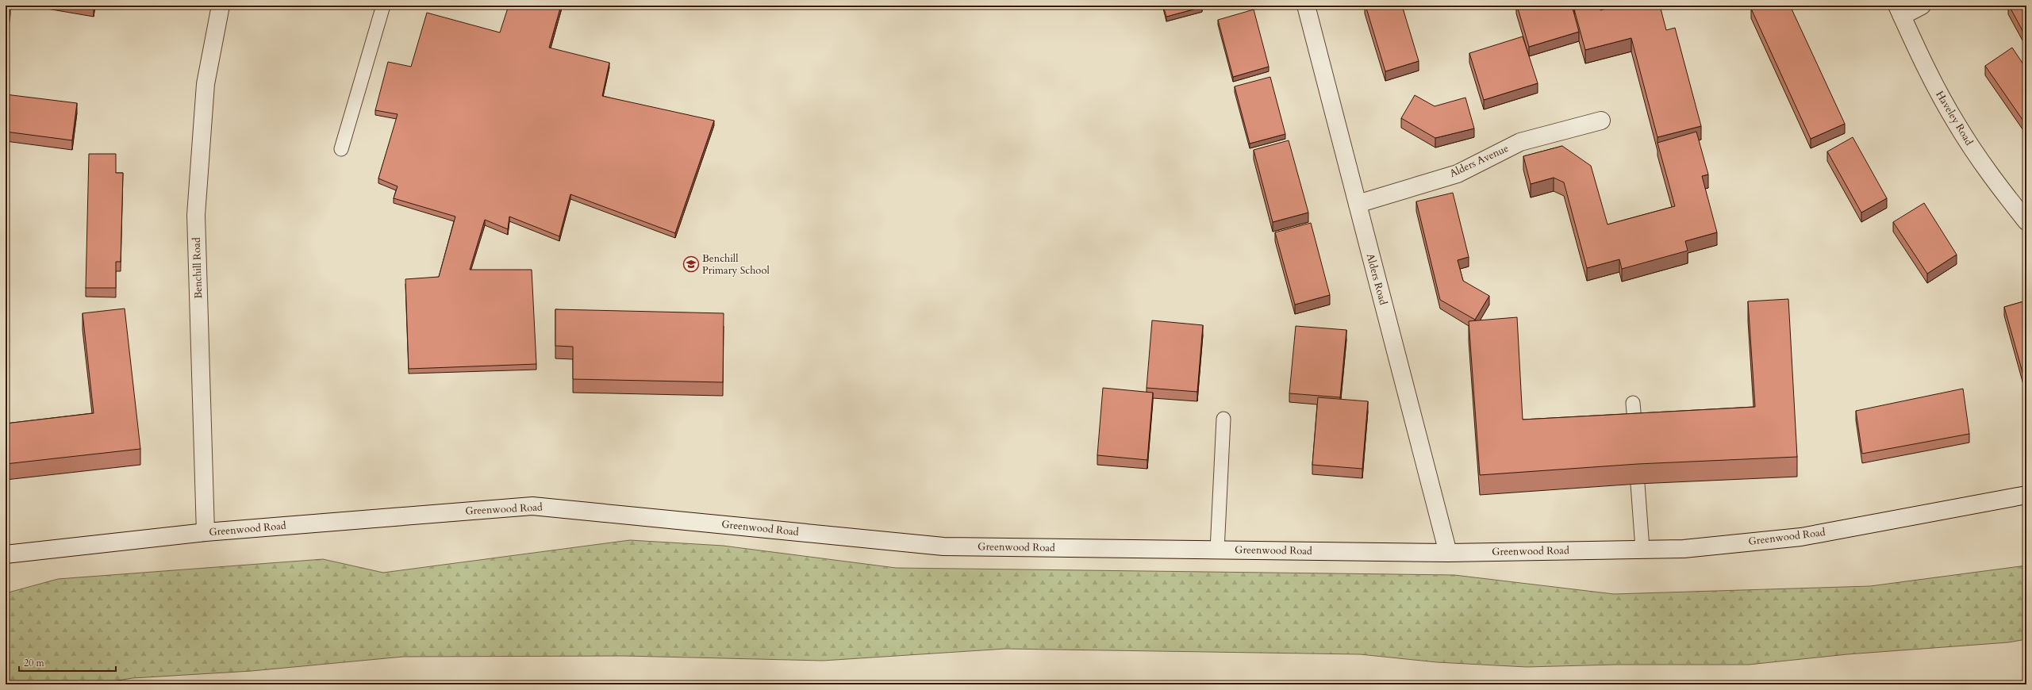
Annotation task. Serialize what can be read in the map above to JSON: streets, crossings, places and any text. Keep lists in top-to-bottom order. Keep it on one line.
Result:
{"streets":{"street":["Haveley Road","Alders Avenue","Benchill Road","Alders Road","Greenwood Road"]},"crossings":[["Alders Avenue","Alders Road"],["Benchill Road","Greenwood Road"],["Alders Road","Greenwood Road"]],"places":{"school or university":["Benchill Primary School"]},"scale_bar":"20 m"}
